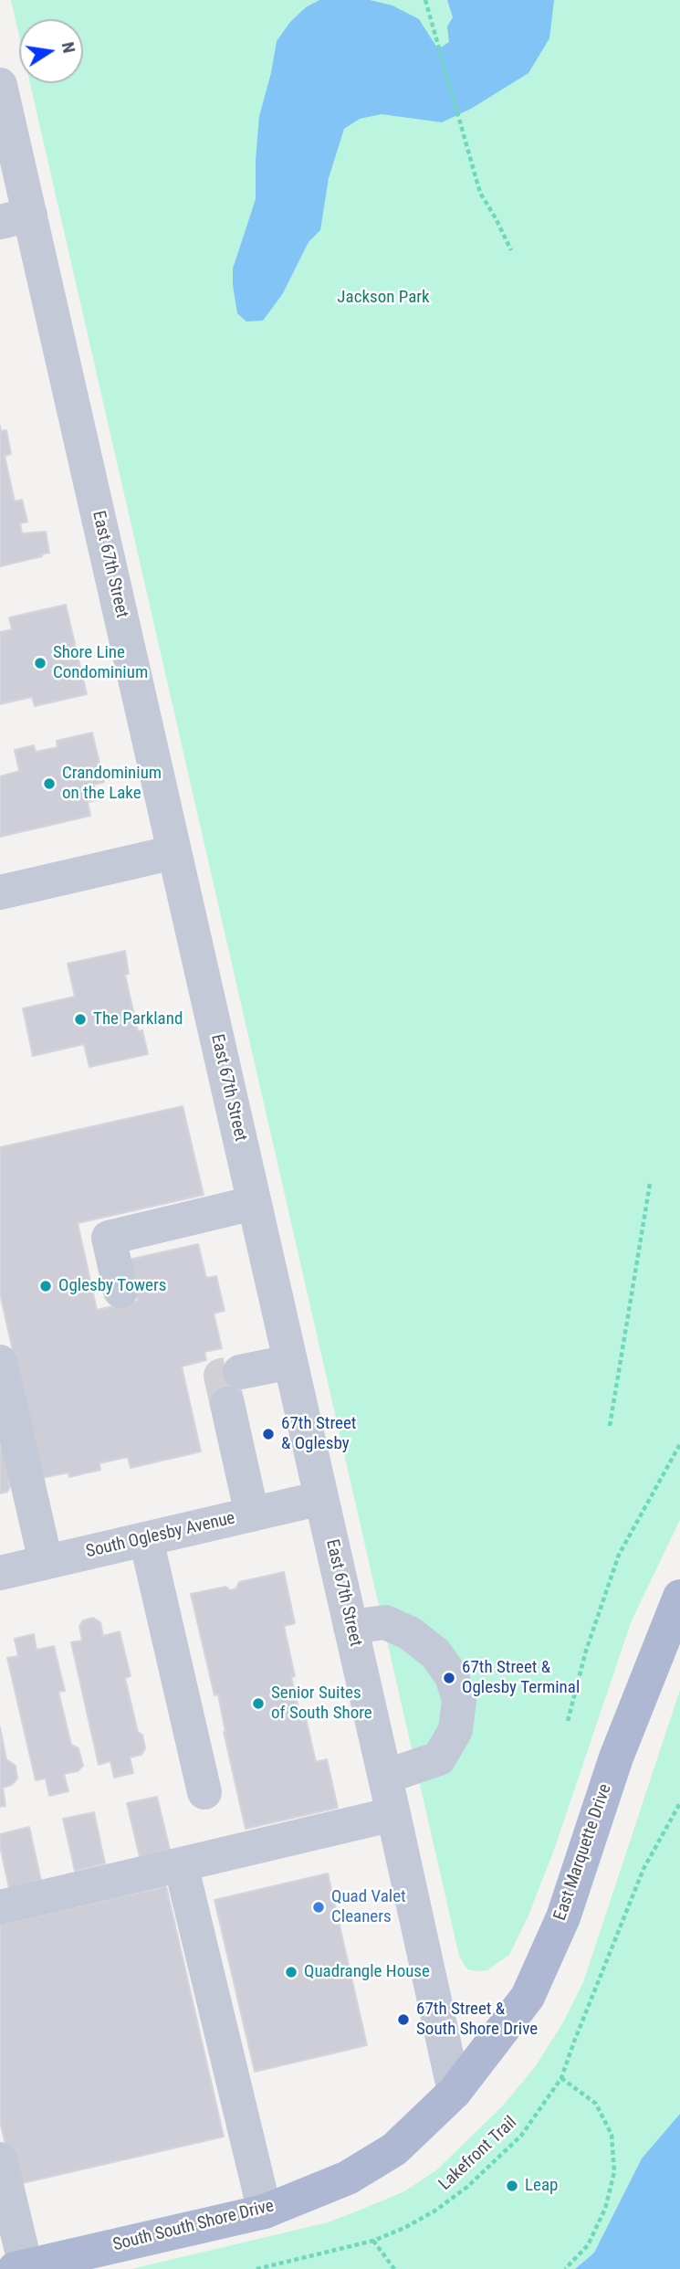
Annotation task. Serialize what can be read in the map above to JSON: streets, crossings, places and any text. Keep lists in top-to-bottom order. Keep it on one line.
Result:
{"streets":{"main road":["East Marquette Drive","South South Shore Drive"],"street":["East 67th Street","South Oglesby Avenue"],"path":["Lakefront Trail"]},"crossings":[["East 67th Street","South Oglesby Avenue"],["East 67th Street","East Marquette Drive"],["East 67th Street","South South Shore Drive"],["East Marquette Drive","South South Shore Drive"]],"parks":["Jackson Park"],"places":["Shore Line Condominium","Crandominium on the Lake","The Parkland","Oglesby Towers","67th Street & Oglesby","67th Street & Oglesby Terminal","Senior Suites of South Shore","Quad Valet Cleaners","Quadrangle House","67th Street & South Shore Drive","Leap"],"north":"right"}
